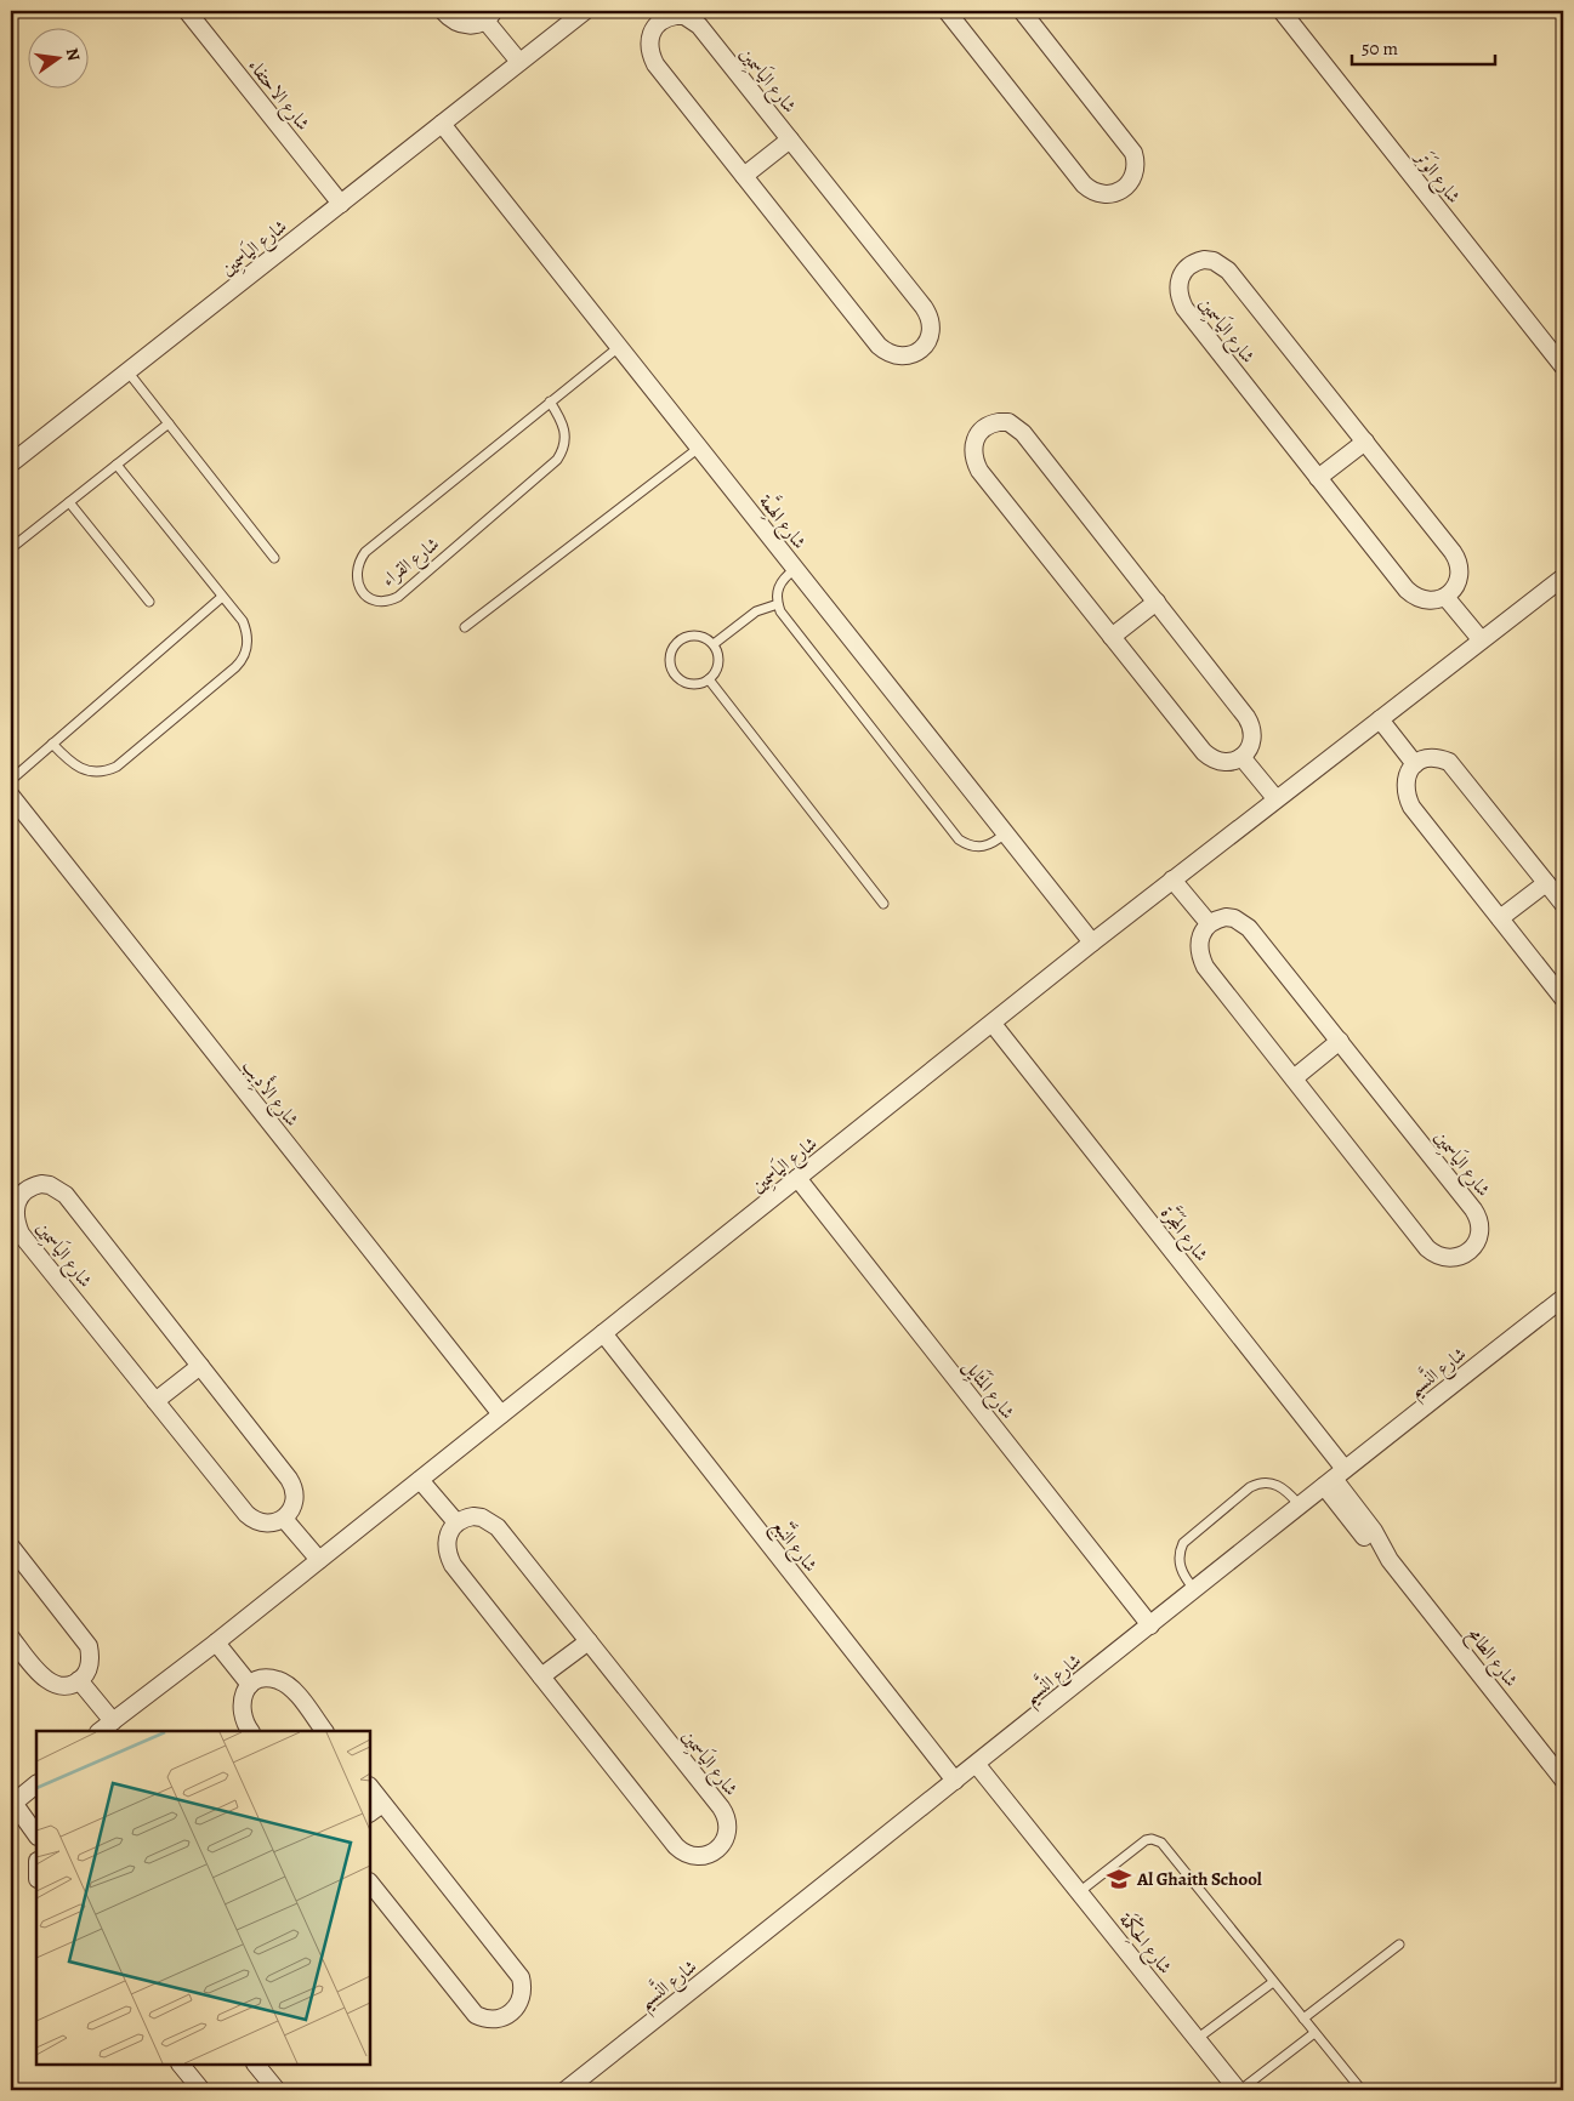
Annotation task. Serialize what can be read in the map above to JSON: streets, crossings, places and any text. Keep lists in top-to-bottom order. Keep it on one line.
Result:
{"streets":{"street":["شارع اليَاسمِين","شارع الاحتفاء","شارع الوَتَر","شارع الهِمَّة","شارع الأَدِيب","شارع المَجَرَّة","شارع النَّسيم","شارع المَثَايِل","شارع النَّبْع","شارع الطامح","شارع الحِكْمَة"],"lane":["شارع القراء"]},"crossings":[["شارع اليَاسمِين","شارع الاحتفاء"],["شارع اليَاسمِين","شارع الهِمَّة"],["شارع اليَاسمِين","شارع الأَدِيب"],["شارع اليَاسمِين","شارع المَجَرَّة"],["شارع اليَاسمِين","شارع المَثَايِل"],["شارع اليَاسمِين","شارع النَّبْع"],["شارع الهِمَّة","شارع القراء"],["شارع المَجَرَّة","شارع النَّسيم"],["شارع المَجَرَّة","شارع الطامح"],["شارع النَّسيم","شارع المَثَايِل"],["شارع النَّسيم","شارع النَّبْع"],["شارع النَّسيم","شارع الطامح"],["شارع النَّسيم","شارع الحِكْمَة"]],"places":{"school or university":["Al Ghaith School"]},"scale_bar":"50 m","north":"right"}
